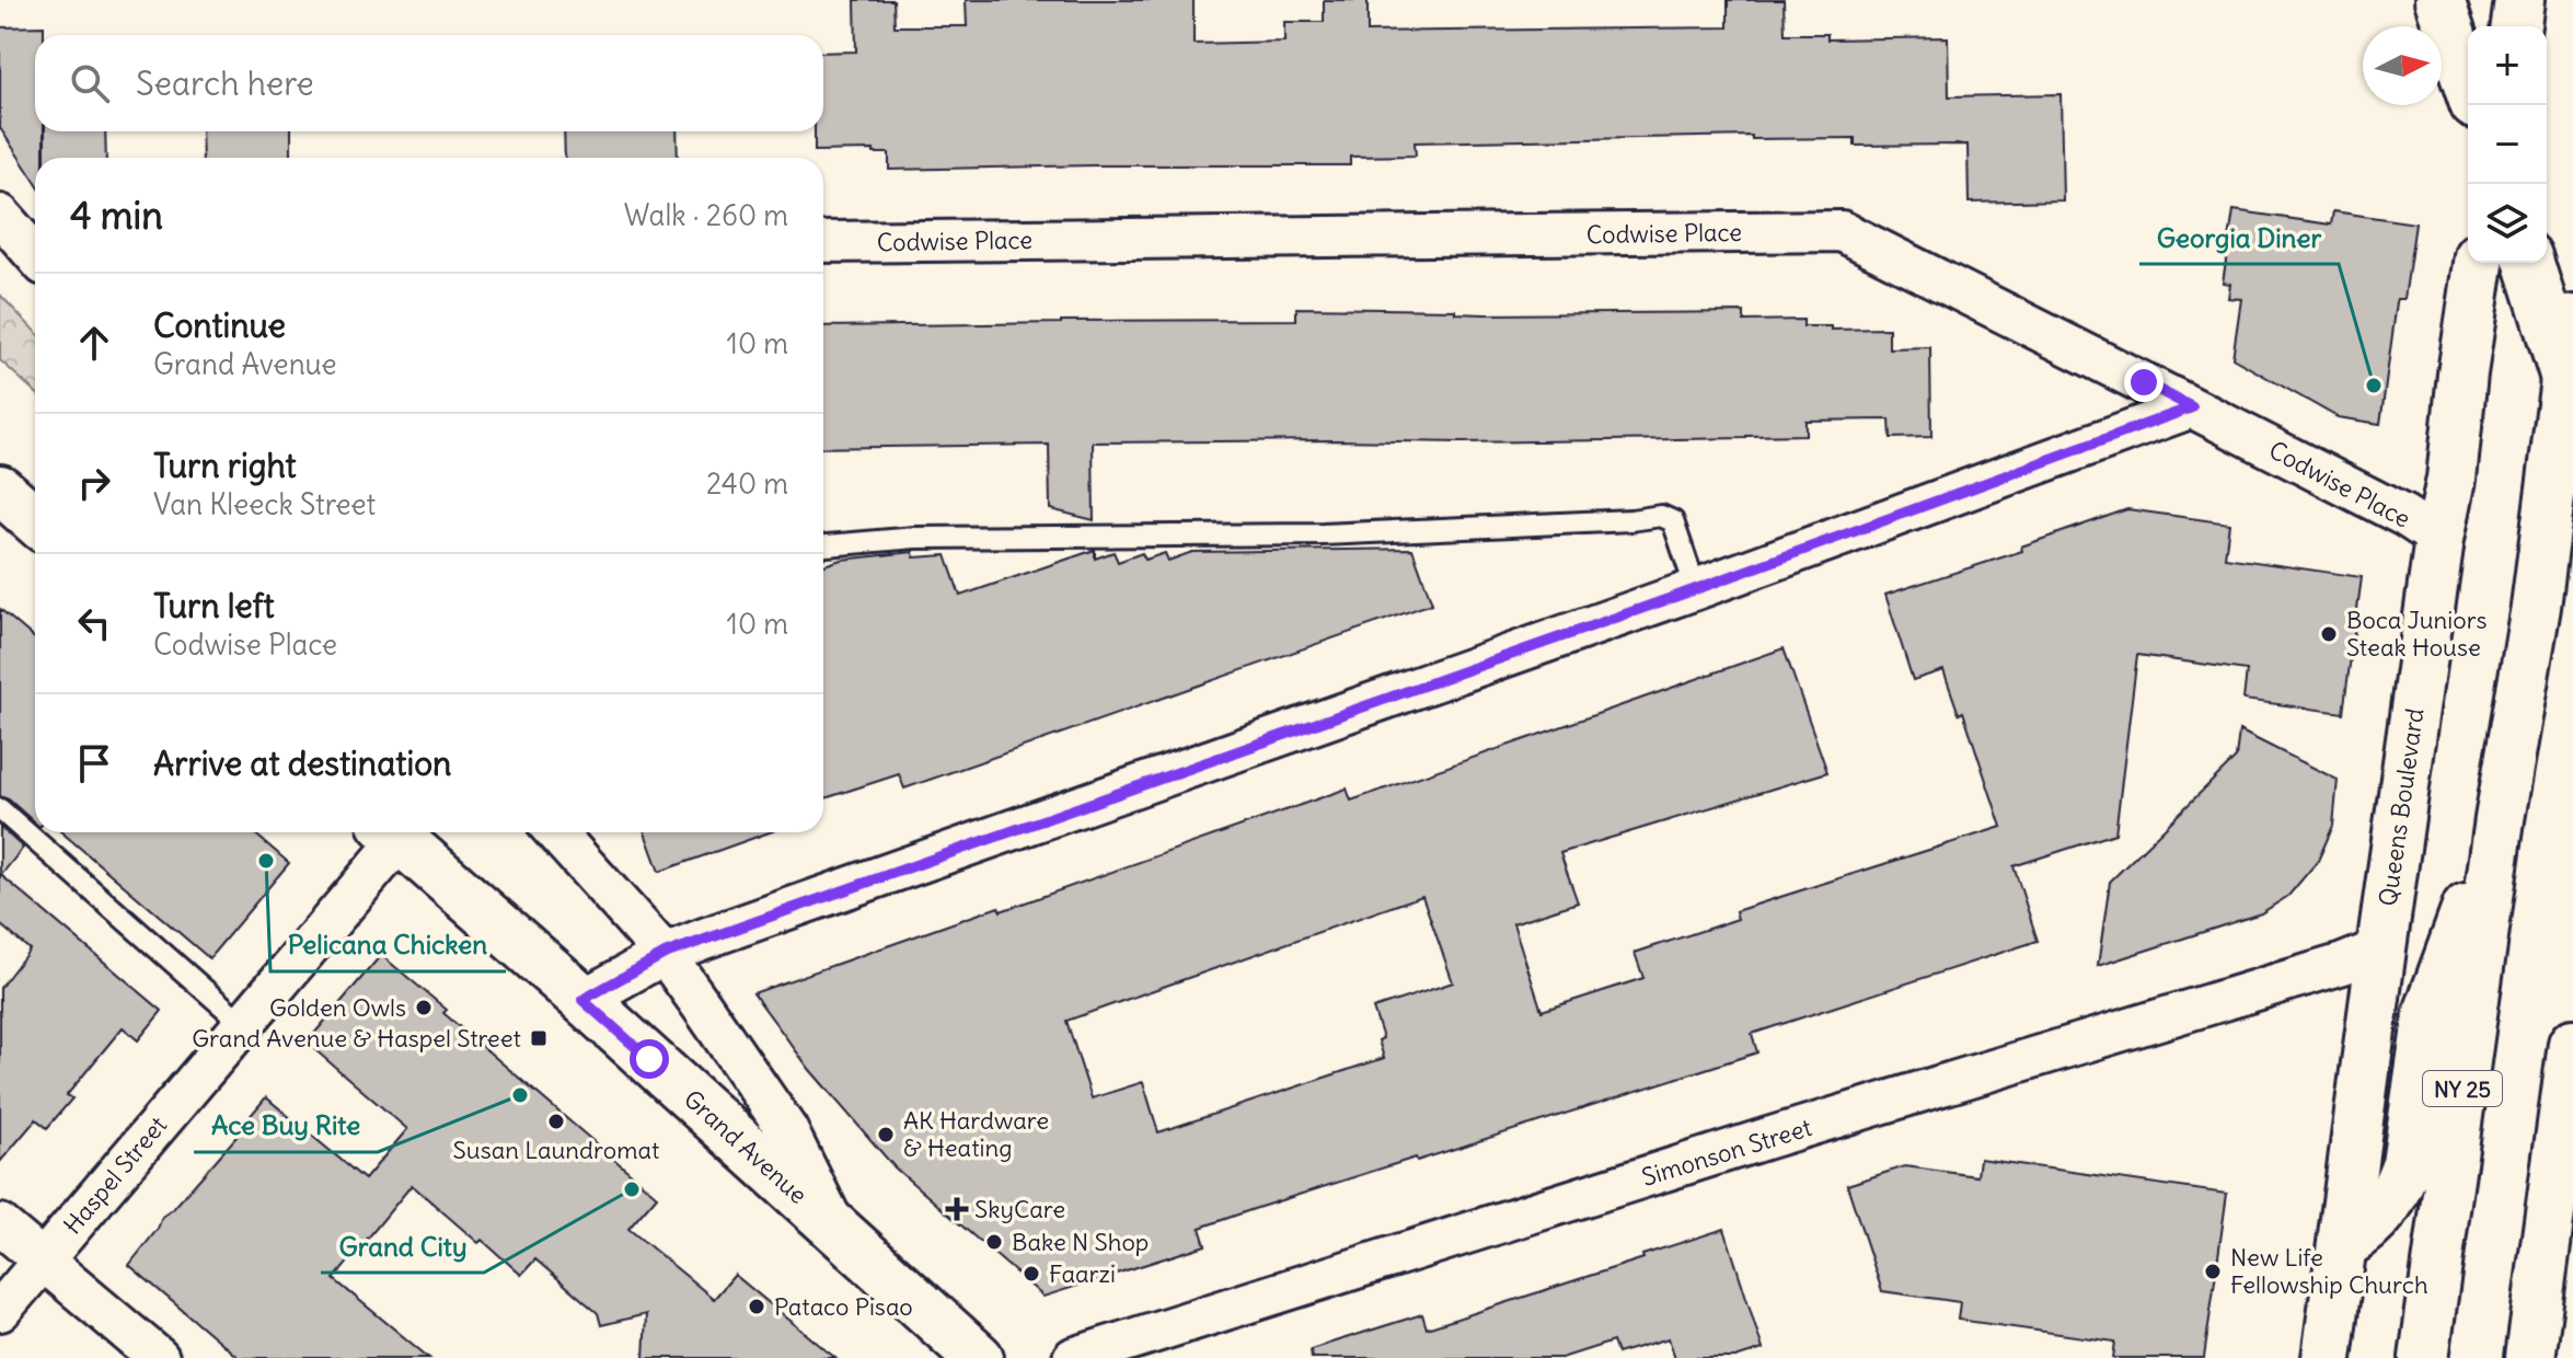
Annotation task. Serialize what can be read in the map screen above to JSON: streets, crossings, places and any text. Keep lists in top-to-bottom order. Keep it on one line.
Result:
{"streets":{"main road":["Queens Boulevard","NY 25","Grand Avenue"],"street":["Codwise Place","Simonson Street","Haspel Street"]},"crossings":[["Codwise Place","Queens Boulevard"],["Queens Boulevard","Simonson Street"]],"places":{"other":["Georgia Diner","Boca Juniors Steak House","Pelicana Chicken","Golden Owls","Ace Buy Rite","Susan Laundromat","AK Hardware & Heating","Grand City","Bake N Shop","New Life Fellowship Church","Faarzi","Pataco Pisao"],"transit":["Grand Avenue & Haspel Street"],"health":["SkyCare"]},"north":"right","page":{"map_buttons":["+","−"],"search":"Search here","heading":["4 min","Walk · 260 m"],"list":[["Continue","Grand Avenue","10 m"],["Turn right","Van Kleeck Street","240 m"],["Turn left","Codwise Place","10 m"],"Arrive at destination"]}}
